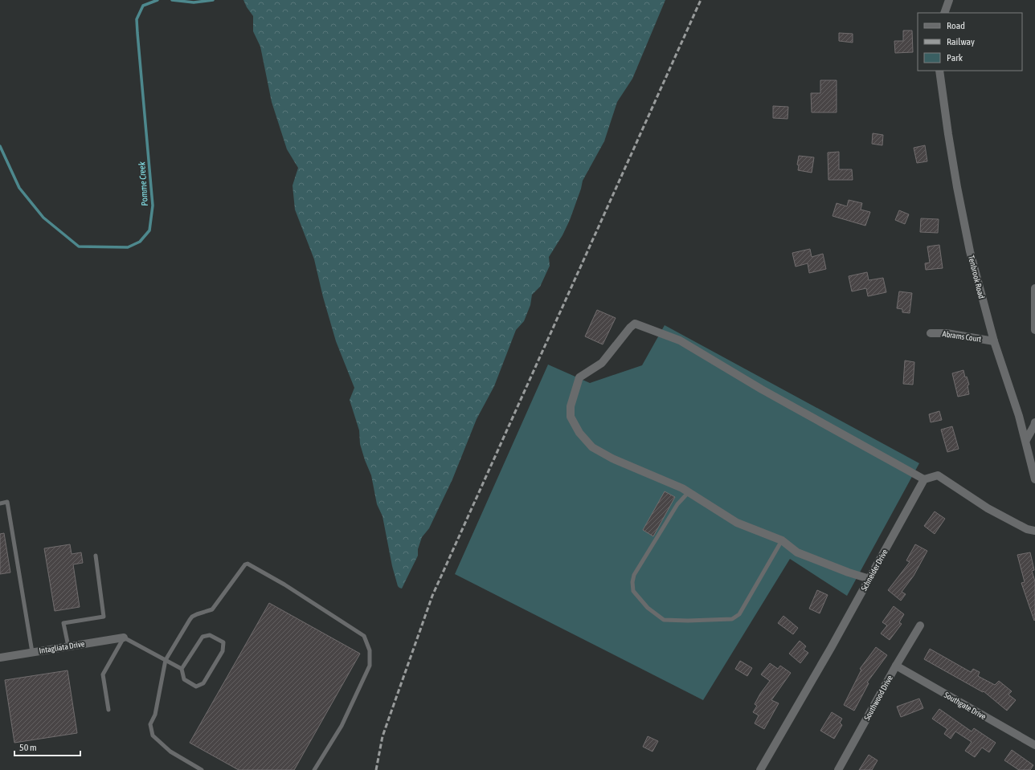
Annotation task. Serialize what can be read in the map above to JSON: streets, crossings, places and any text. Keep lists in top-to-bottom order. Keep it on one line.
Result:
{"streets":{"street":["Tenbrook Road","Abrams Court","Schneider Drive","Intagliata Drive","Southwood Drive","Southgate Drive"]},"crossings":[["Tenbrook Road","Abrams Court"],["Southwood Drive","Southgate Drive"]],"water":["Pomme Creek"],"legend":["Road","Railway","Park"],"scale_bar":"50 m"}
